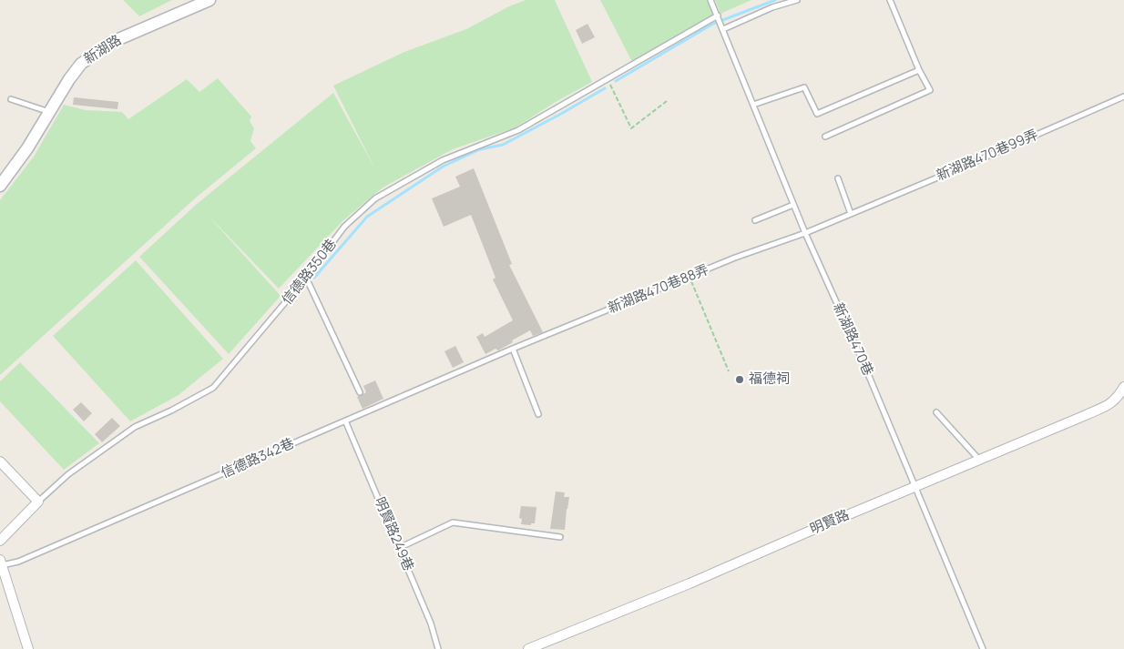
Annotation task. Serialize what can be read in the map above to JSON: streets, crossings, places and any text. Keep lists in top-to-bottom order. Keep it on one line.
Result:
{"streets":{"street":["新湖路","明賢路"],"lane":["新湖路470巷99弄","信德路350巷","新湖路470巷88弄","新湖路470巷","信德路342巷","明賢路249巷"]},"crossings":[["新湖路470巷99弄","新湖路470巷88弄"],["新湖路470巷99弄","新湖路470巷"],["信德路350巷","新湖路470巷"],["新湖路470巷88弄","新湖路470巷"],["新湖路470巷88弄","信德路342巷"],["新湖路470巷","明賢路"],["信德路342巷","明賢路249巷"]],"places":["福德祠"]}
